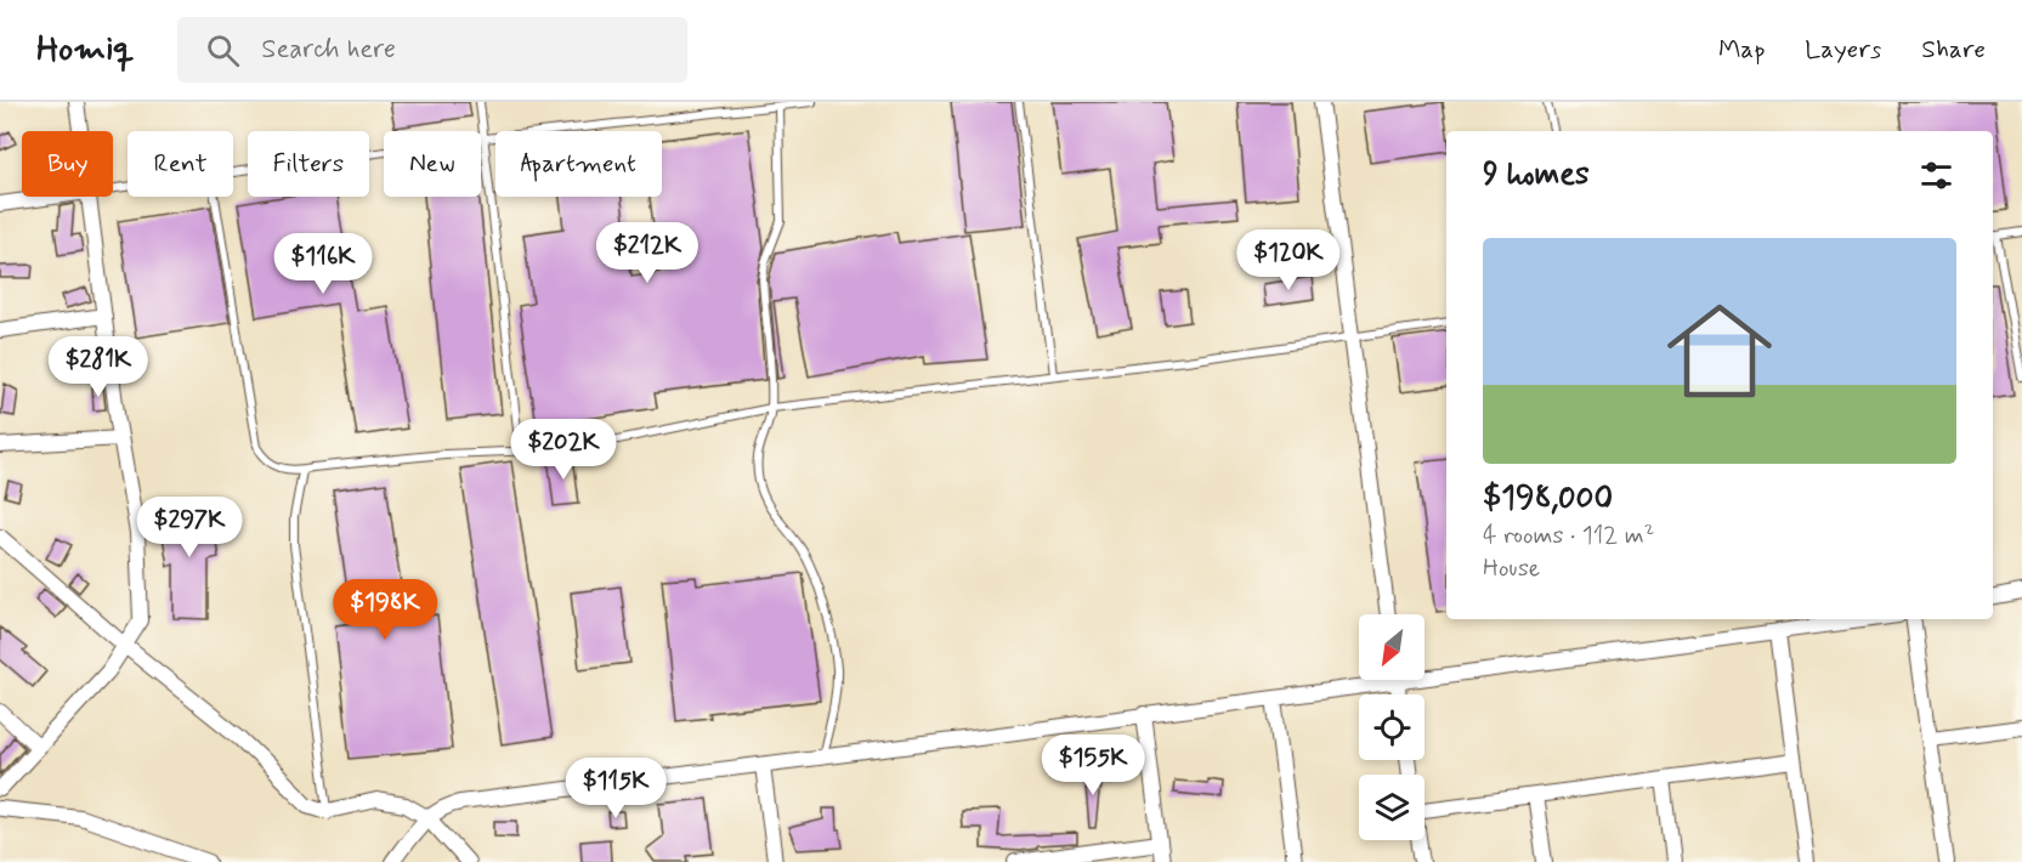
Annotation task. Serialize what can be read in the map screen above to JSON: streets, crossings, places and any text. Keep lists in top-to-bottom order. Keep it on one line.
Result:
{"north":"bottom left","page":{"header":"Homiq","search":"Search here","nav":["Map","Layers","Share"],"chip":["Buy","Rent","Filters","New","Apartment"],"heading":"9 homes","list":[{"name":"$198,000","note":"4 rooms · 112 m² · House"}],"price":["$212K","$120K","$116K","$281K","$202K","$297K","$198K","$155K","$115K"]}}
